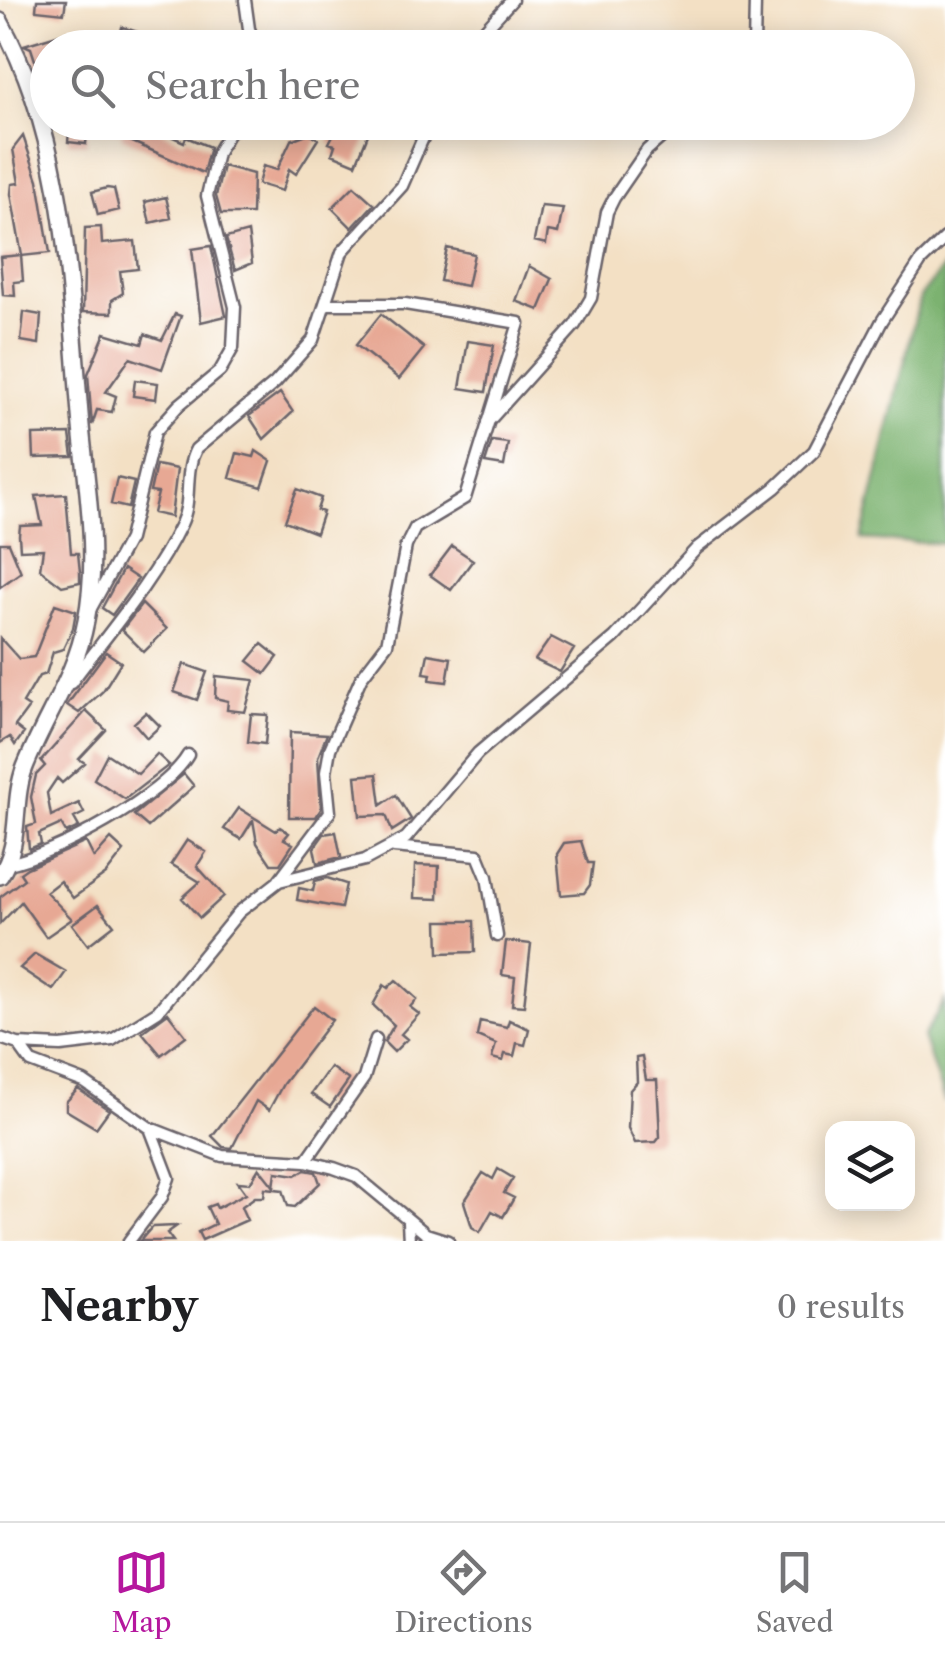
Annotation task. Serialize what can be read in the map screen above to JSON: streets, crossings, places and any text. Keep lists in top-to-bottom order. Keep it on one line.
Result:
{"page":{"search":"Search here","heading":["Nearby","0 results"],"nav":["Map","Directions","Saved"]}}
